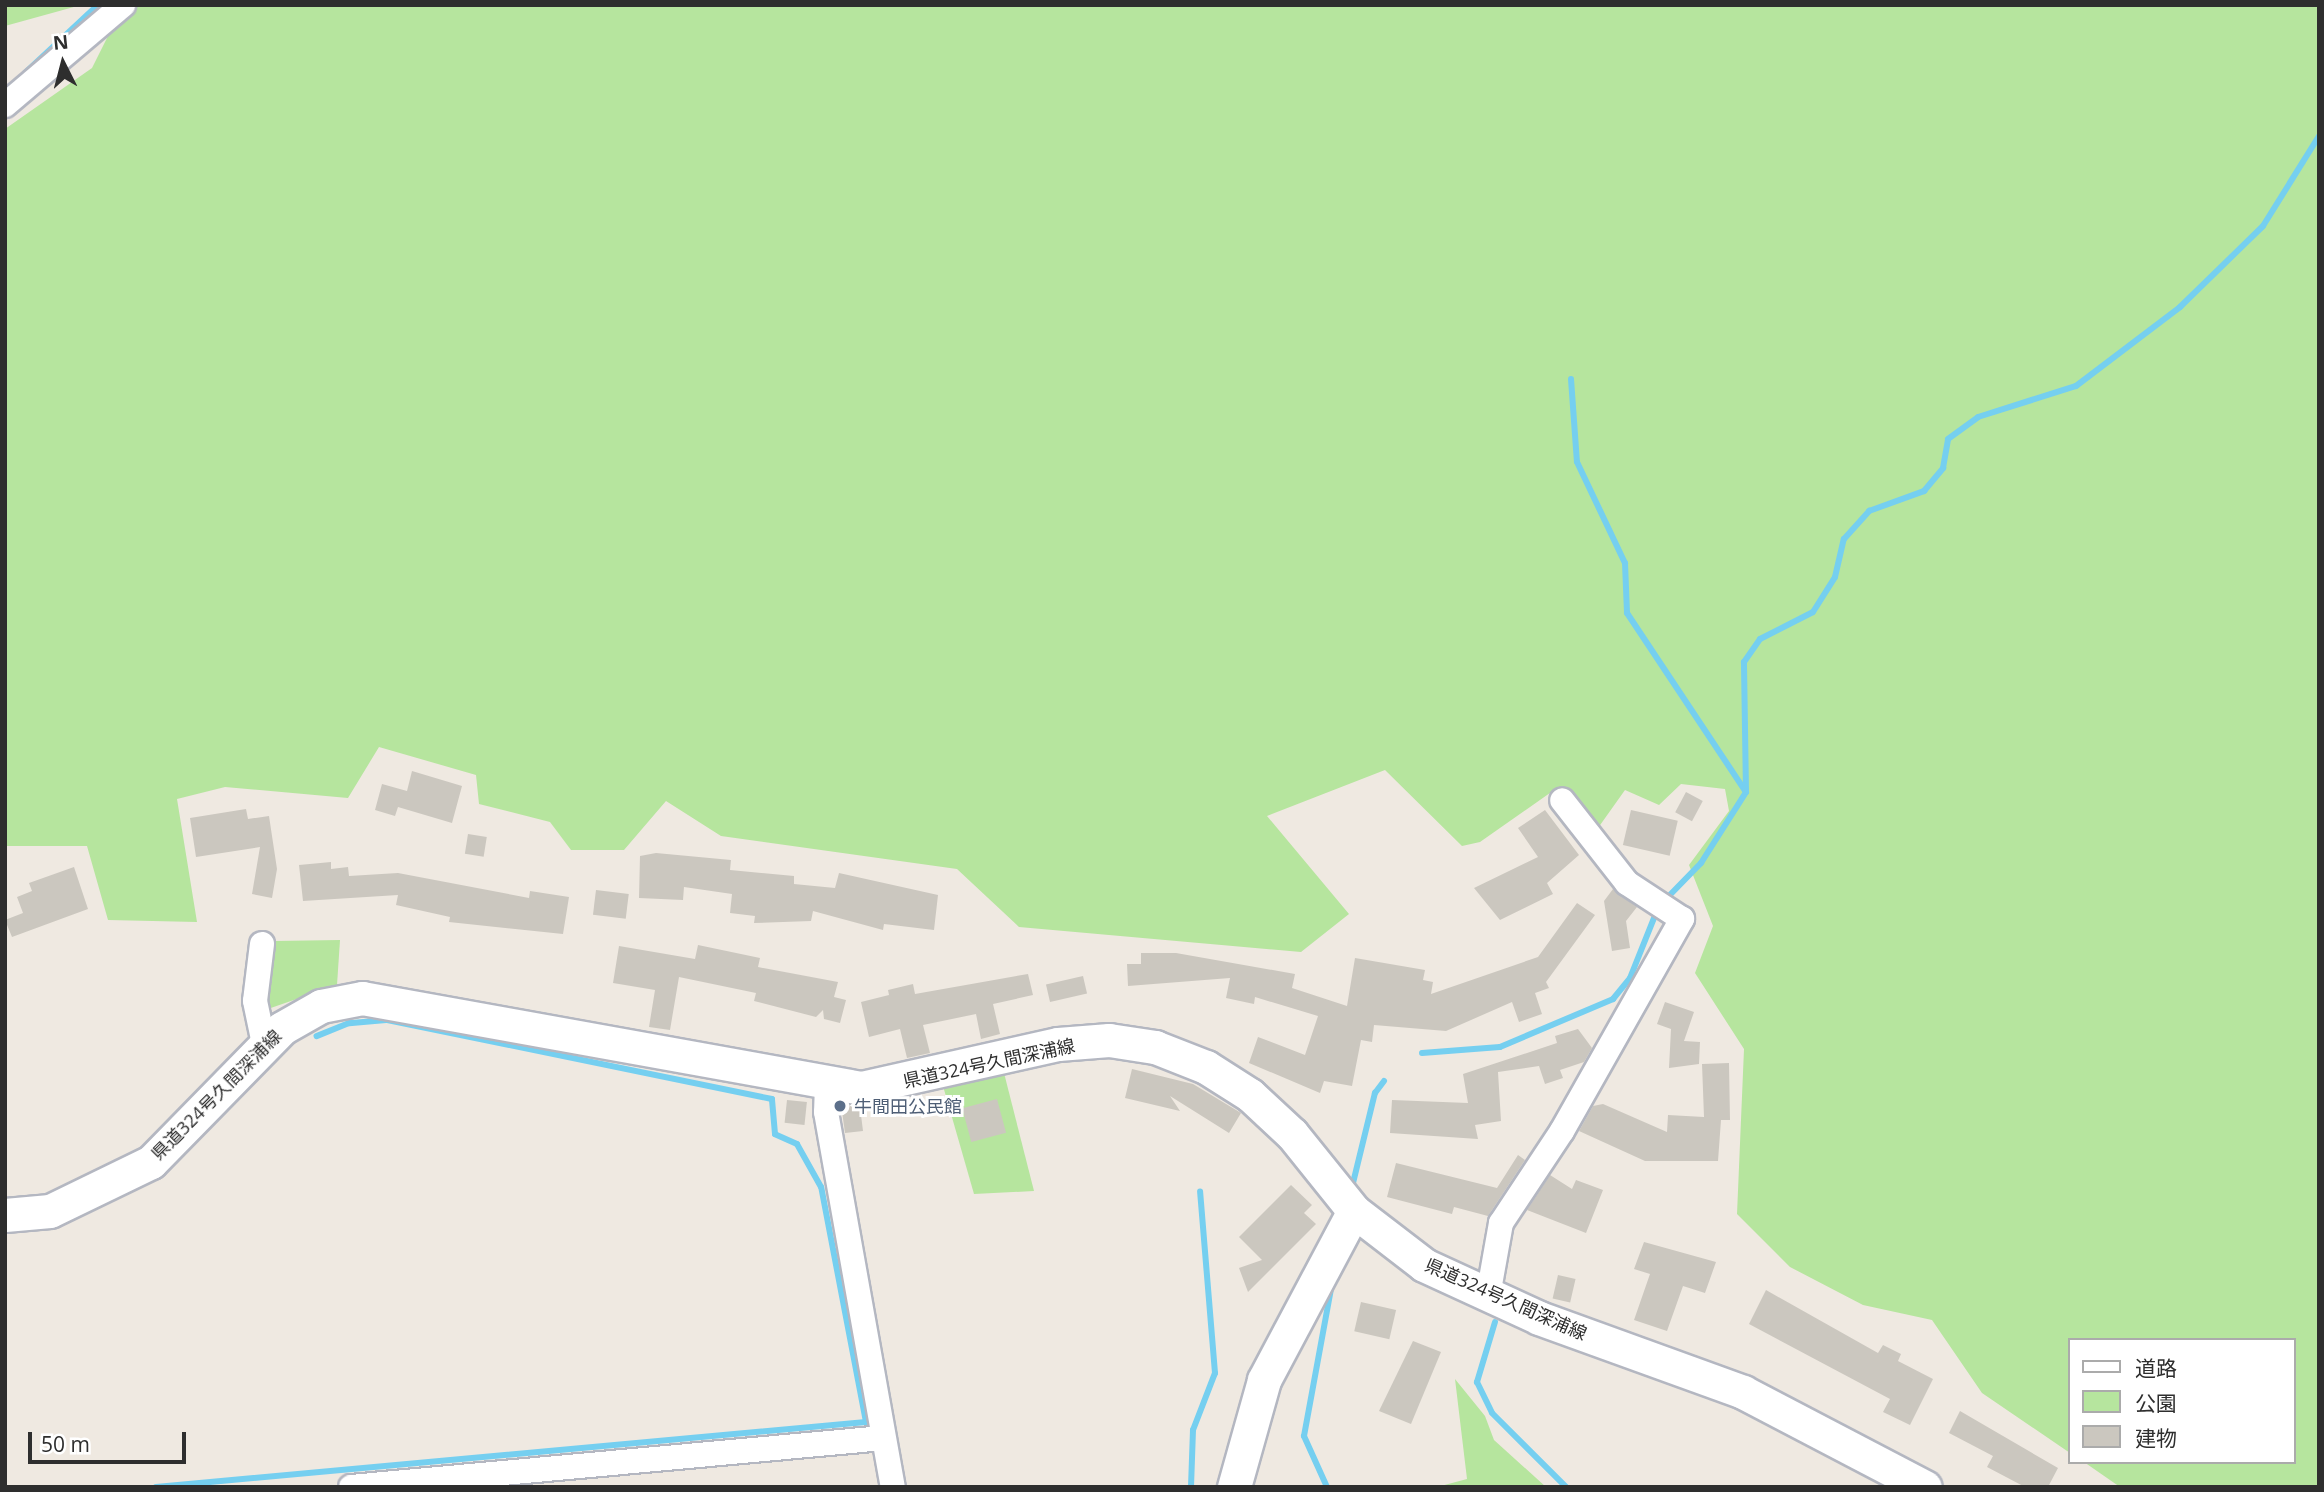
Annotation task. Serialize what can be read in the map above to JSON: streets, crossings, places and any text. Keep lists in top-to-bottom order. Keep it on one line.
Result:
{"streets":{"main road":["県道324号久間深浦線"]},"places":["牛間田公民館"],"legend":["道路","公園","建物"],"scale_bar":"50 m","north":"top"}
